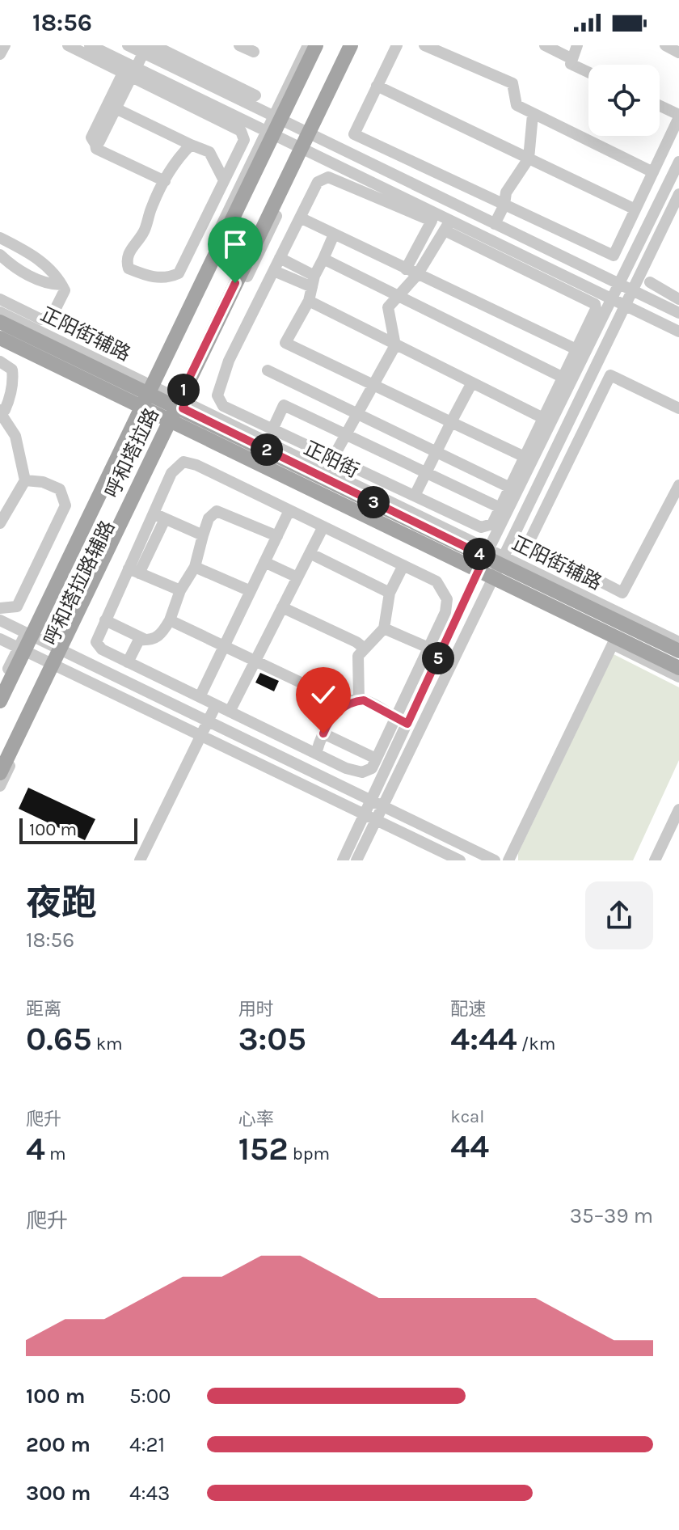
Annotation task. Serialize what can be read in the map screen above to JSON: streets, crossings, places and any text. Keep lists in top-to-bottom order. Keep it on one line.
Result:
{"streets":{"main road":["呼和塔拉路","正阳街"],"street":["正阳街辅路","呼和塔拉路辅路"]},"crossings":[["正阳街辅路","呼和塔拉路"],["正阳街辅路","正阳街"],["呼和塔拉路","正阳街"],["呼和塔拉路","呼和塔拉路辅路"]],"scale_bar":"100 m","page":{"status":"18:56","pins":["1","2","3","4","5"],"scale":"100 m","heading":["夜跑","18:56"],"stats":[["距离","0.65 km"],["用时","3:05"],["配速","4:44 /km"],["爬升","4 m"],["心率","152 bpm"],["kcal","44"]],"chart":["爬升","35–39 m"],"list":[{"name":"100 m","note":"5:00"},{"name":"200 m","note":"4:21"},{"name":"300 m","note":"4:43"}]}}
